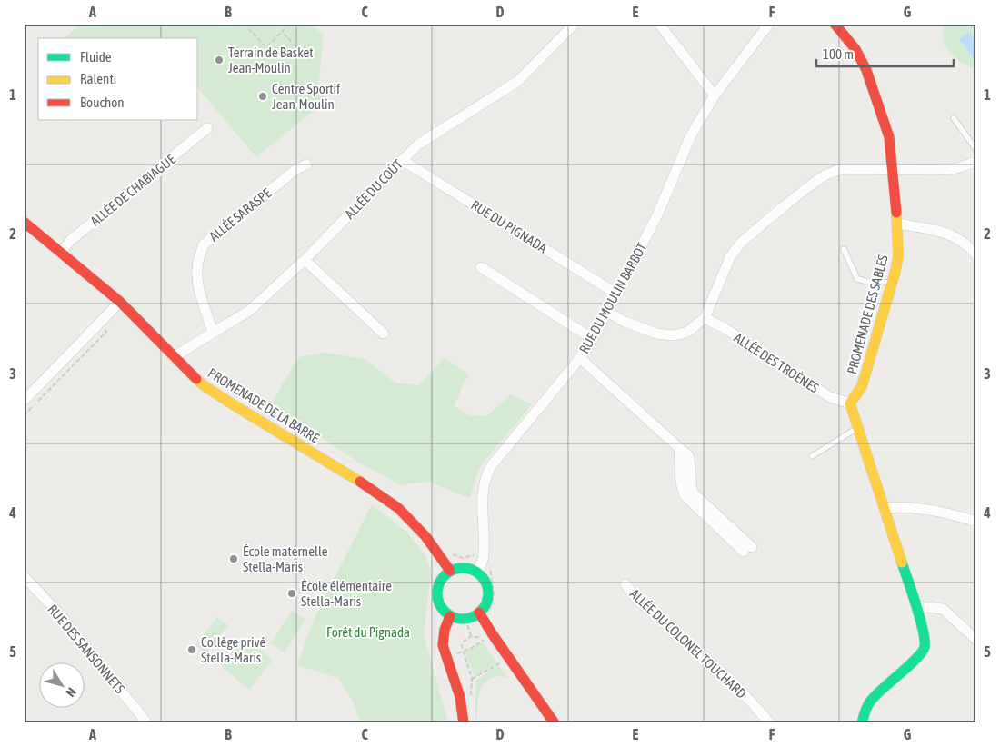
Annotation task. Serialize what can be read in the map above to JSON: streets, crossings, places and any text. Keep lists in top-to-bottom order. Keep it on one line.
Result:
{"streets":{"street":["ALLÉE DU COÛT","ALLÉE DE CHABIAGUE","ALLÉE SARASPE","RUE DU PIGNADA","RUE DU MOULIN BARBOT","PROMENADE DES SABLES","ALLÉE DES TROÈNES","PROMENADE DE LA BARRE","ALLÉE DU COLONEL TOUCHARD","RUE DES SANSONNETS"]},"crossings":[["ALLÉE DU COÛT","ALLÉE SARASPE"],["ALLÉE DU COÛT","RUE DU PIGNADA"],["ALLÉE DU COÛT","PROMENADE DE LA BARRE"],["ALLÉE DE CHABIAGUE","PROMENADE DE LA BARRE"],["RUE DU PIGNADA","RUE DU MOULIN BARBOT"],["RUE DU MOULIN BARBOT","PROMENADE DE LA BARRE"],["PROMENADE DES SABLES","ALLÉE DES TROÈNES"]],"parks":["Forêt du Pignada"],"places":["Terrain de Basket Jean-Moulin","Centre Sportif Jean-Moulin","École maternelle Stella-Maris","École élémentaire Stella-Maris","Collège privé Stella-Maris"],"legend":["Fluide","Ralenti","Bouchon"],"scale_bar":"100 m","north":"bottom right","grid":{"columns":["A","B","C","D","E","F","G"],"rows":["1","2","3","4","5"]}}
